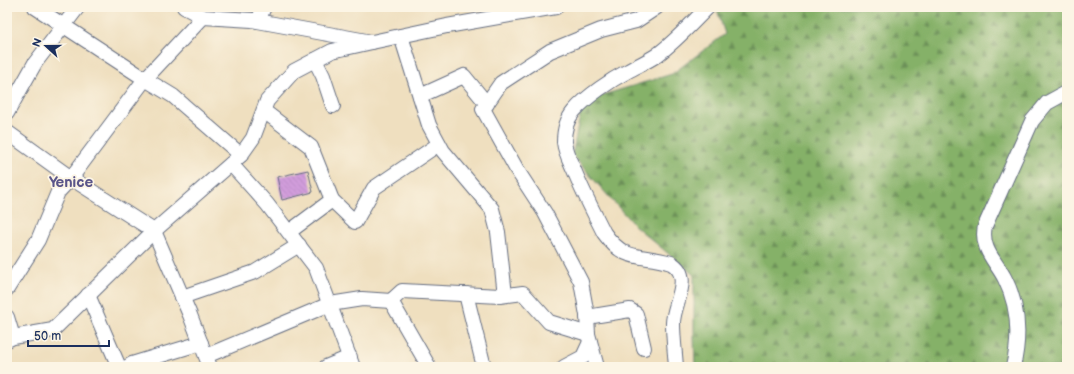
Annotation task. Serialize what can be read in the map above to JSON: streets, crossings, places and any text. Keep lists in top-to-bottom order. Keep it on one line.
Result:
{"districts":["Yenice"],"scale_bar":"50 m","north":"left"}
